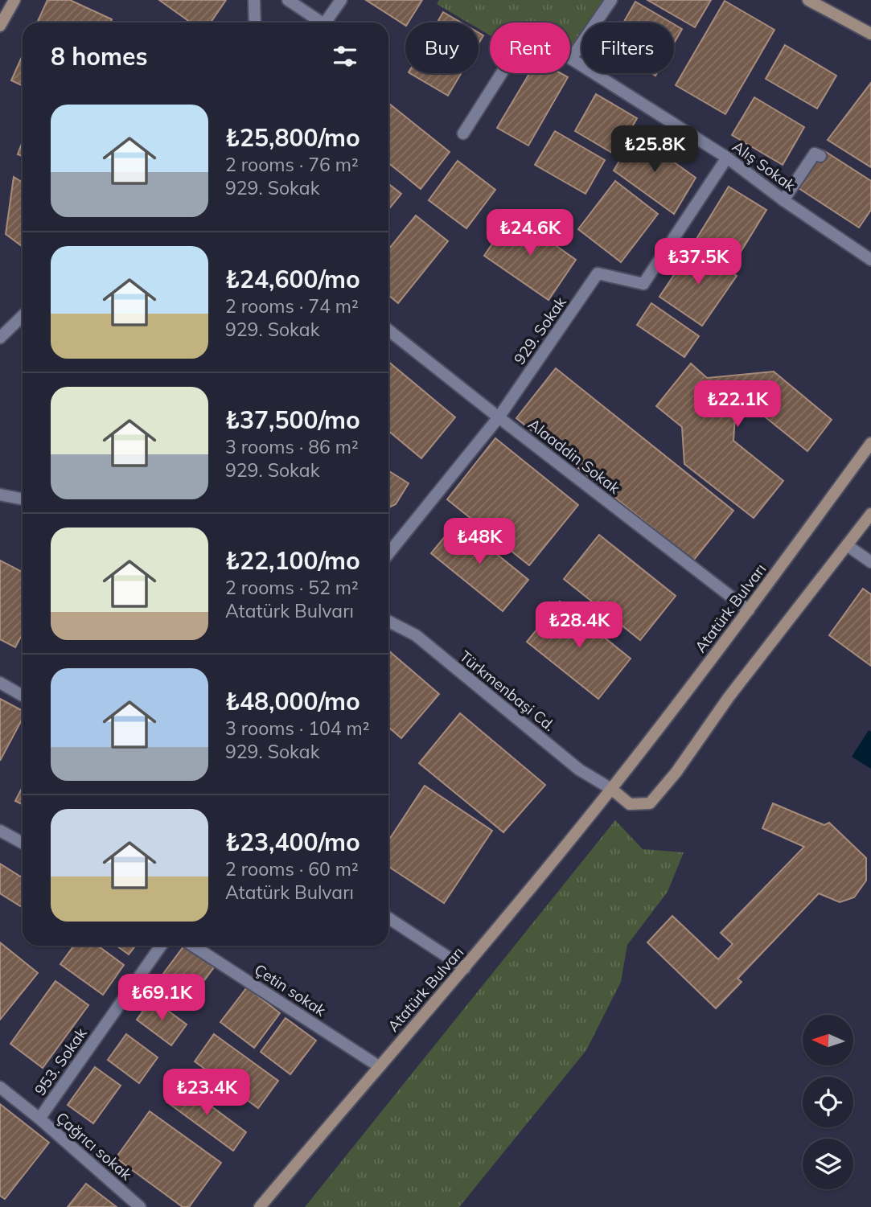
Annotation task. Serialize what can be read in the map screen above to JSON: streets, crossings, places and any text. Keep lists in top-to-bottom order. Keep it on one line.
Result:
{"streets":{"street":["Alış Sokak","929. Sokak","Alaaddin Sokak","Atatürk Bulvarı","Türkmenbaşi Cd.","Çetin sokak","953. Sokak","Çağrıcı sokak"]},"crossings":[["Alış Sokak","929. Sokak"],["929. Sokak","Alaaddin Sokak"],["Alaaddin Sokak","Atatürk Bulvarı"],["Atatürk Bulvarı","Türkmenbaşi Cd."],["Atatürk Bulvarı","Çetin sokak"],["953. Sokak","Çağrıcı sokak"]],"north":"left","page":{"chip":["Buy","Rent","Filters"],"heading":"8 homes","list":[{"name":"₺25,800/mo","note":"2 rooms · 76 m² · 929. Sokak"},{"name":"₺24,600/mo","note":"2 rooms · 74 m² · 929. Sokak"},{"name":"₺37,500/mo","note":"3 rooms · 86 m² · 929. Sokak"},{"name":"₺22,100/mo","note":"2 rooms · 52 m² · Atatürk Bulvarı"},{"name":"₺48,000/mo","note":"3 rooms · 104 m² · 929. Sokak"},{"name":"₺23,400/mo","note":"2 rooms · 60 m² · Atatürk Bulvarı"}],"price":["₺25.8K","₺24.6K","₺37.5K","₺22.1K","₺48K","₺28.4K","₺69.1K","₺23.4K"]}}
